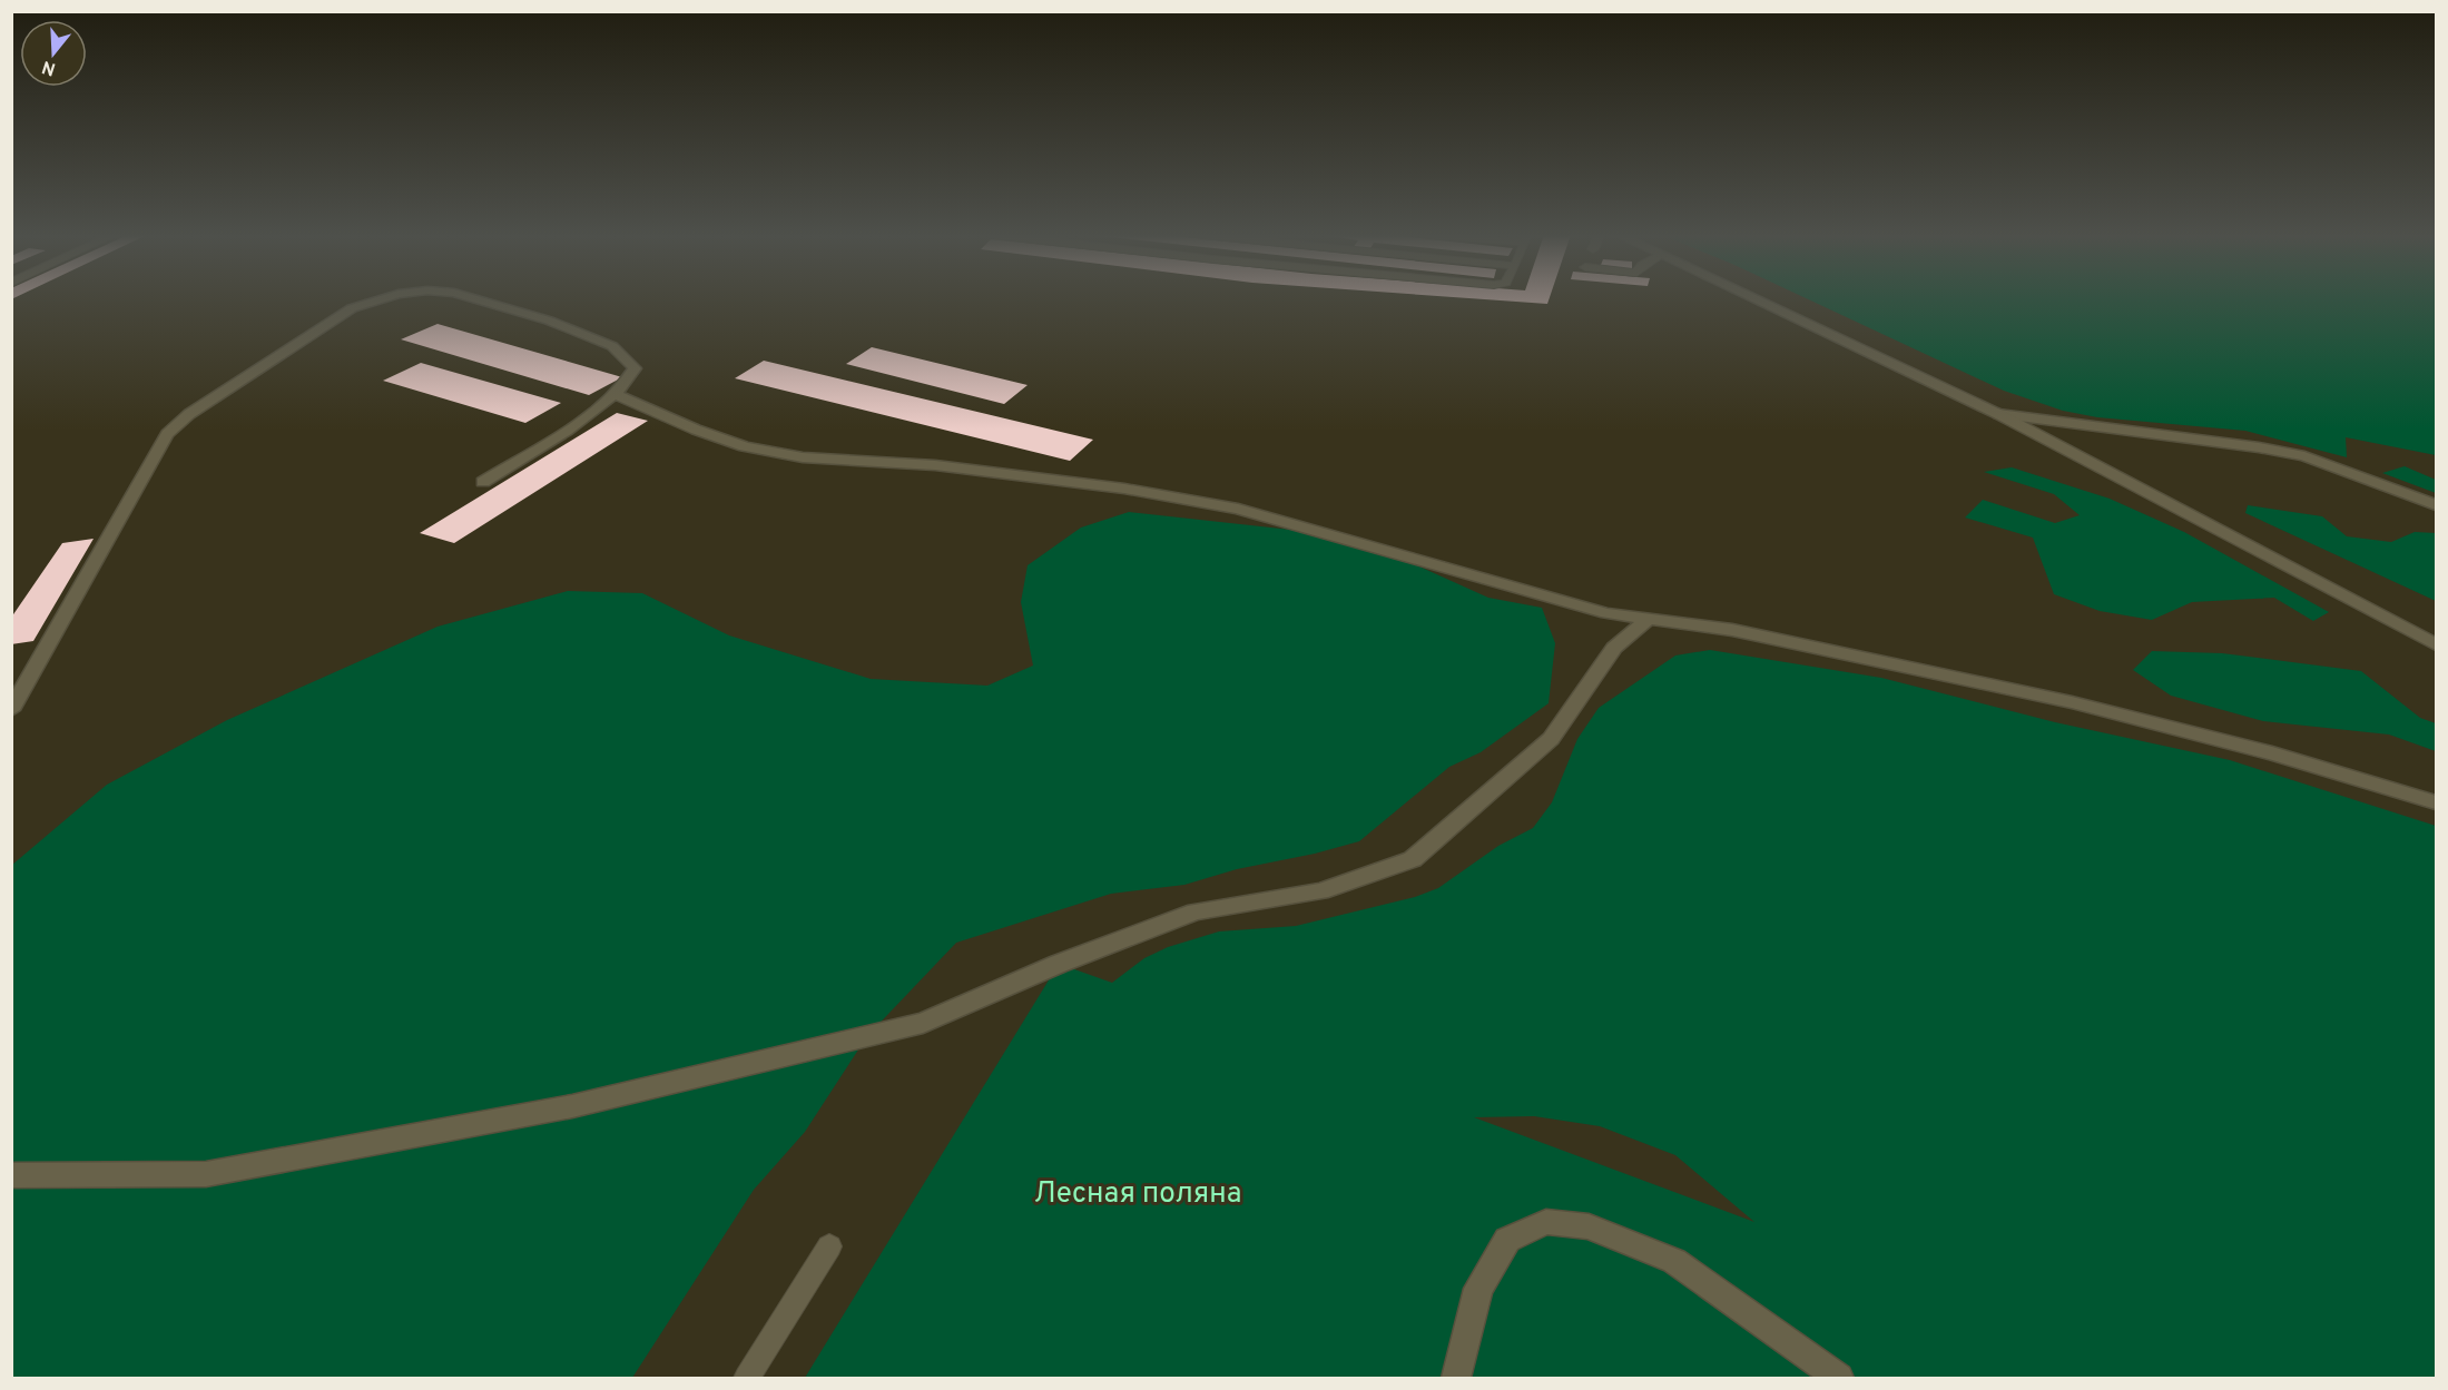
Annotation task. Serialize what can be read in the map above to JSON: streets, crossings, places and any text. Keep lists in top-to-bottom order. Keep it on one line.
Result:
{"parks":["Лесная поляна"],"north":"bottom"}
